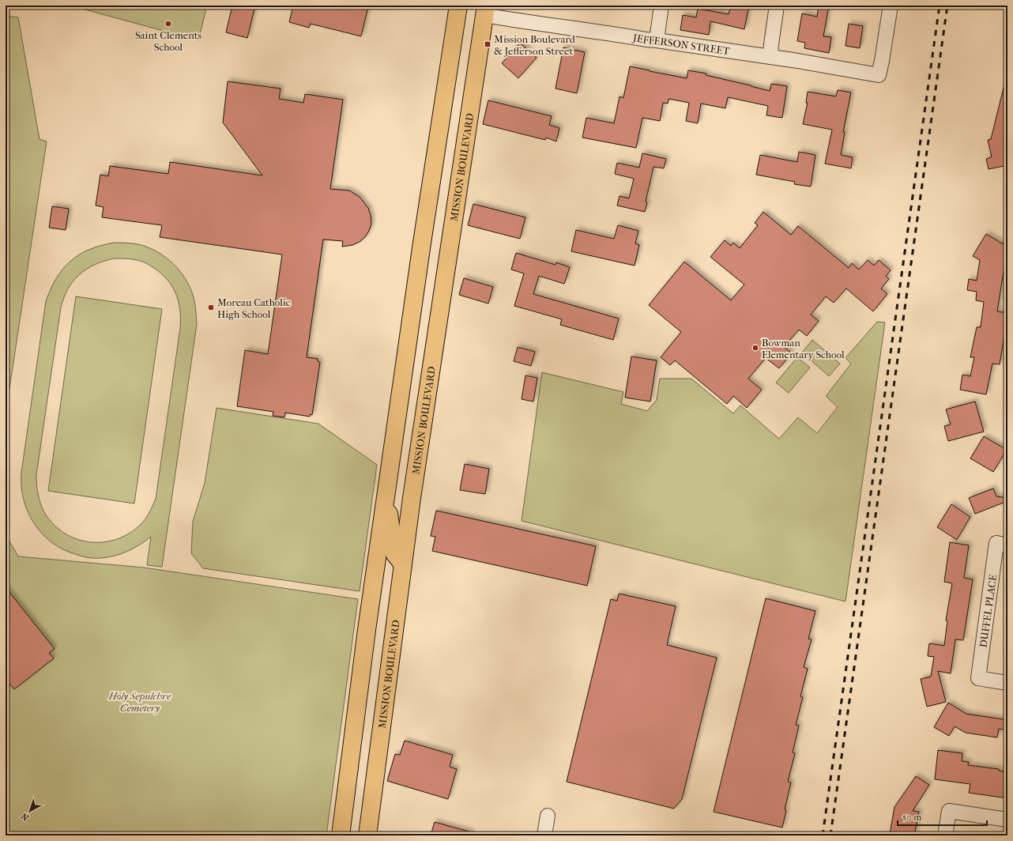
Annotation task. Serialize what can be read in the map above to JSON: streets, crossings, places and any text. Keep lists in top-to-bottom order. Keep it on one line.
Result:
{"streets":{"main road":["MISSION BOULEVARD"],"street":["JEFFERSON STREET","DUFFEL PLACE"]},"crossings":[["JEFFERSON STREET","MISSION BOULEVARD"]],"parks":["Holy Sepulchre Cemetery"],"places":{"other":["Saint Clements School","Moreau Catholic High School","Bowman Elementary School"],"transit":["Mission Boulevard & Jefferson Street"]},"scale_bar":"50 m","north":"bottom left"}
